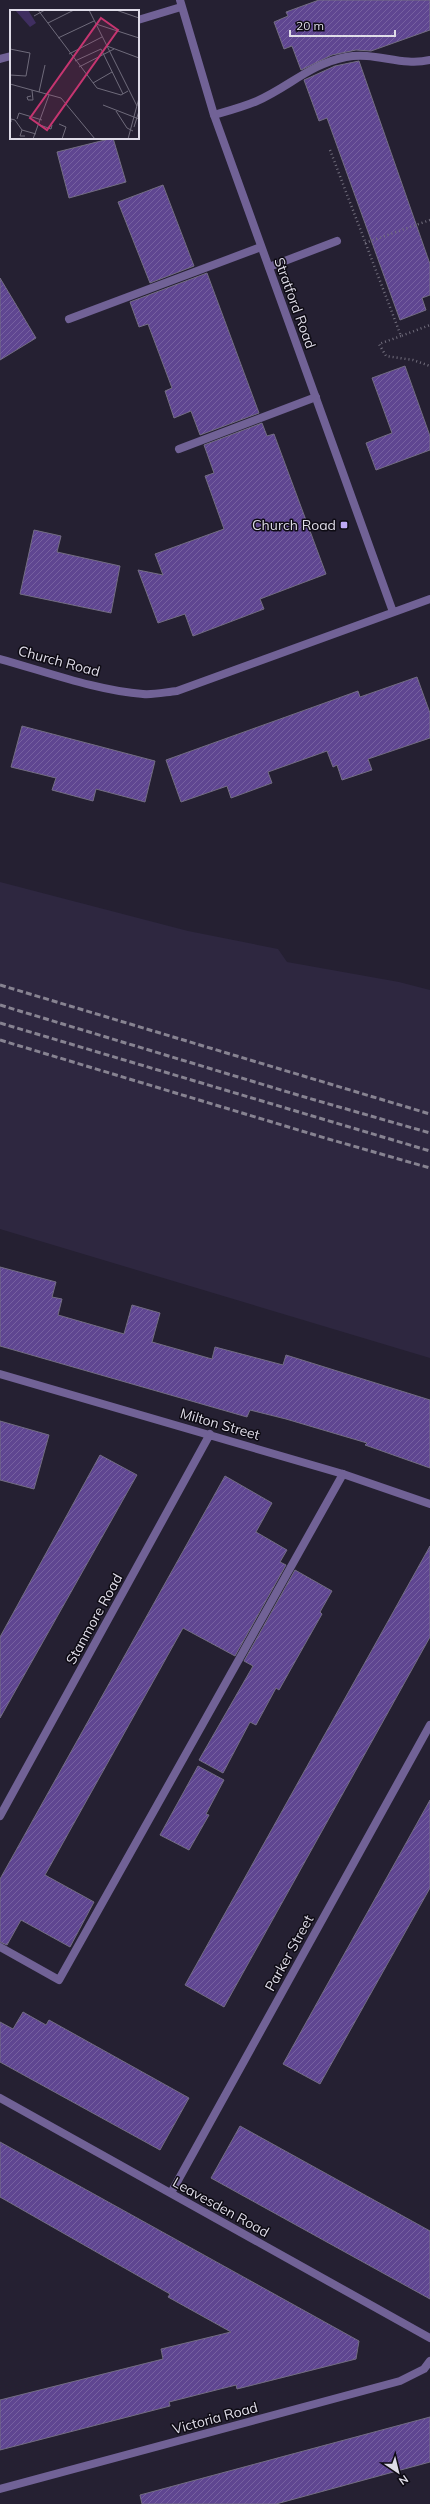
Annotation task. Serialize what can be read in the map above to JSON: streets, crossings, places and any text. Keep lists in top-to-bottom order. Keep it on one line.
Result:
{"streets":{"street":["Stratford Road","Church Road","Milton Street","Stanmore Road","Parker Street","Leavesden Road","Victoria Road"]},"crossings":[["Stratford Road","Church Road"],["Milton Street","Stanmore Road"],["Parker Street","Leavesden Road"]],"places":{"transit":["Church Road"]},"scale_bar":"20 m","north":"bottom right"}
